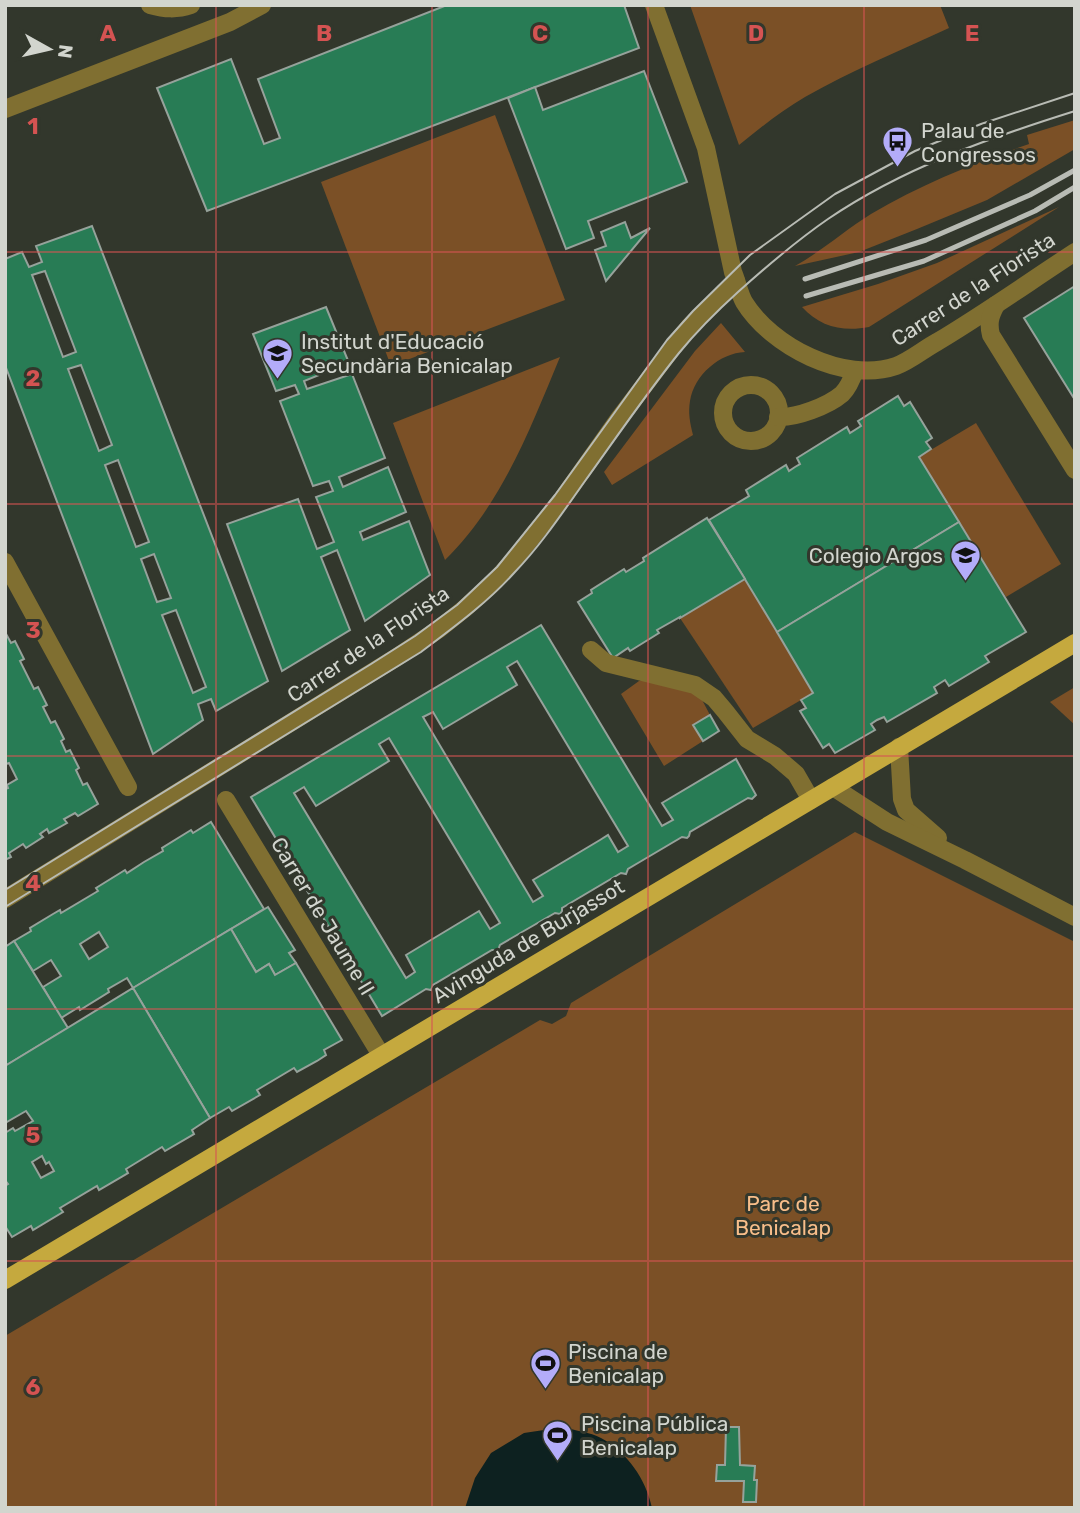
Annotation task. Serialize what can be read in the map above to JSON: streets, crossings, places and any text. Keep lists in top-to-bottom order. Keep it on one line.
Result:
{"streets":{"main road":["Avinguda de Burjassot"],"street":["Carrer de la Florista","Carrer de Jaume II"]},"crossings":[["Carrer de Jaume II","Avinguda de Burjassot"]],"parks":["Parc de Benicalap"],"places":{"bus stop":["Palau de Congressos"],"school or university":["Institut d'Educació Secundària Benicalap","Colegio Argos"],"sports":["Piscina de Benicalap","Piscina Pública Benicalap"]},"north":"right","grid":{"columns":["A","B","C","D","E"],"rows":["1","2","3","4","5","6"]}}
